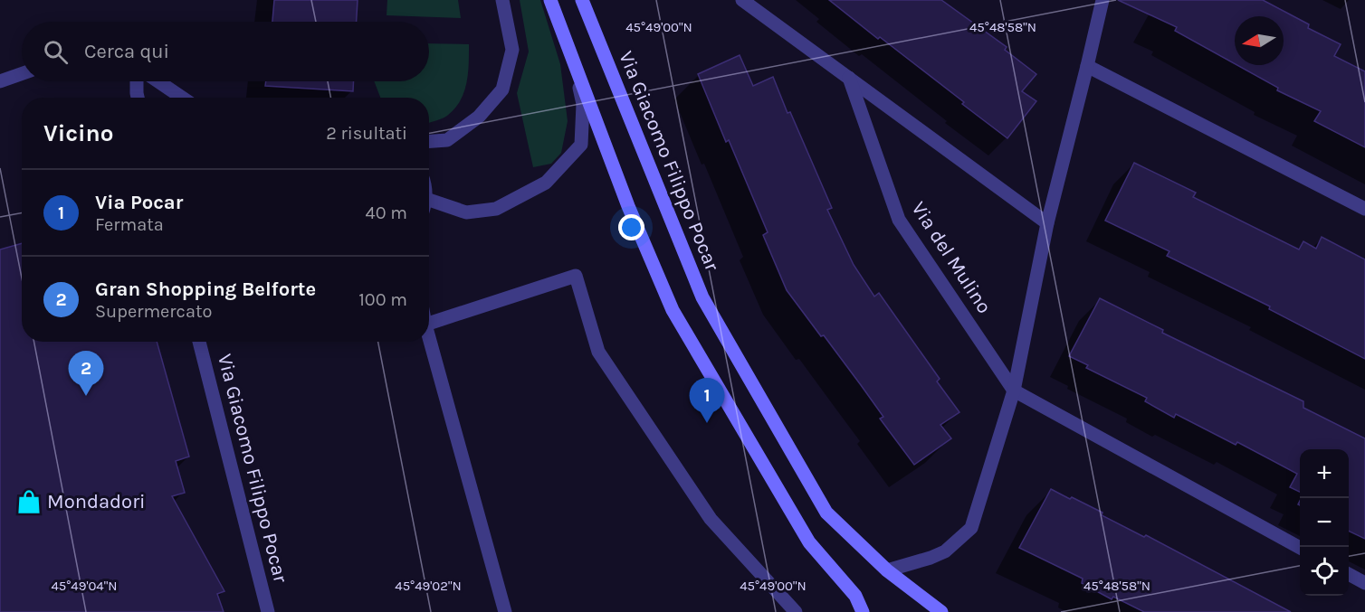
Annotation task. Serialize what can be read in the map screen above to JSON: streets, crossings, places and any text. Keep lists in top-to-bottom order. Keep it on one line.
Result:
{"streets":{"main road":["Via Giacomo Filippo Pocar"],"street":["Via del Mulino"]},"places":{"shop":["Mondadori"]},"north":"left","page":{"search":"Cerca qui","heading":["Vicino","2 risultati"],"list":[{"mark":"1","name":"Via Pocar","note":"Fermata","value":"40 m"},{"mark":"2","name":"Gran Shopping Belforte","note":"Supermercato","value":"100 m"}],"pins":["2","1"],"map_buttons":["+","−"]},"coordinates":["45°49'00\"N","45°48'58\"N","45°49'04\"N","45°49'02\"N"]}
